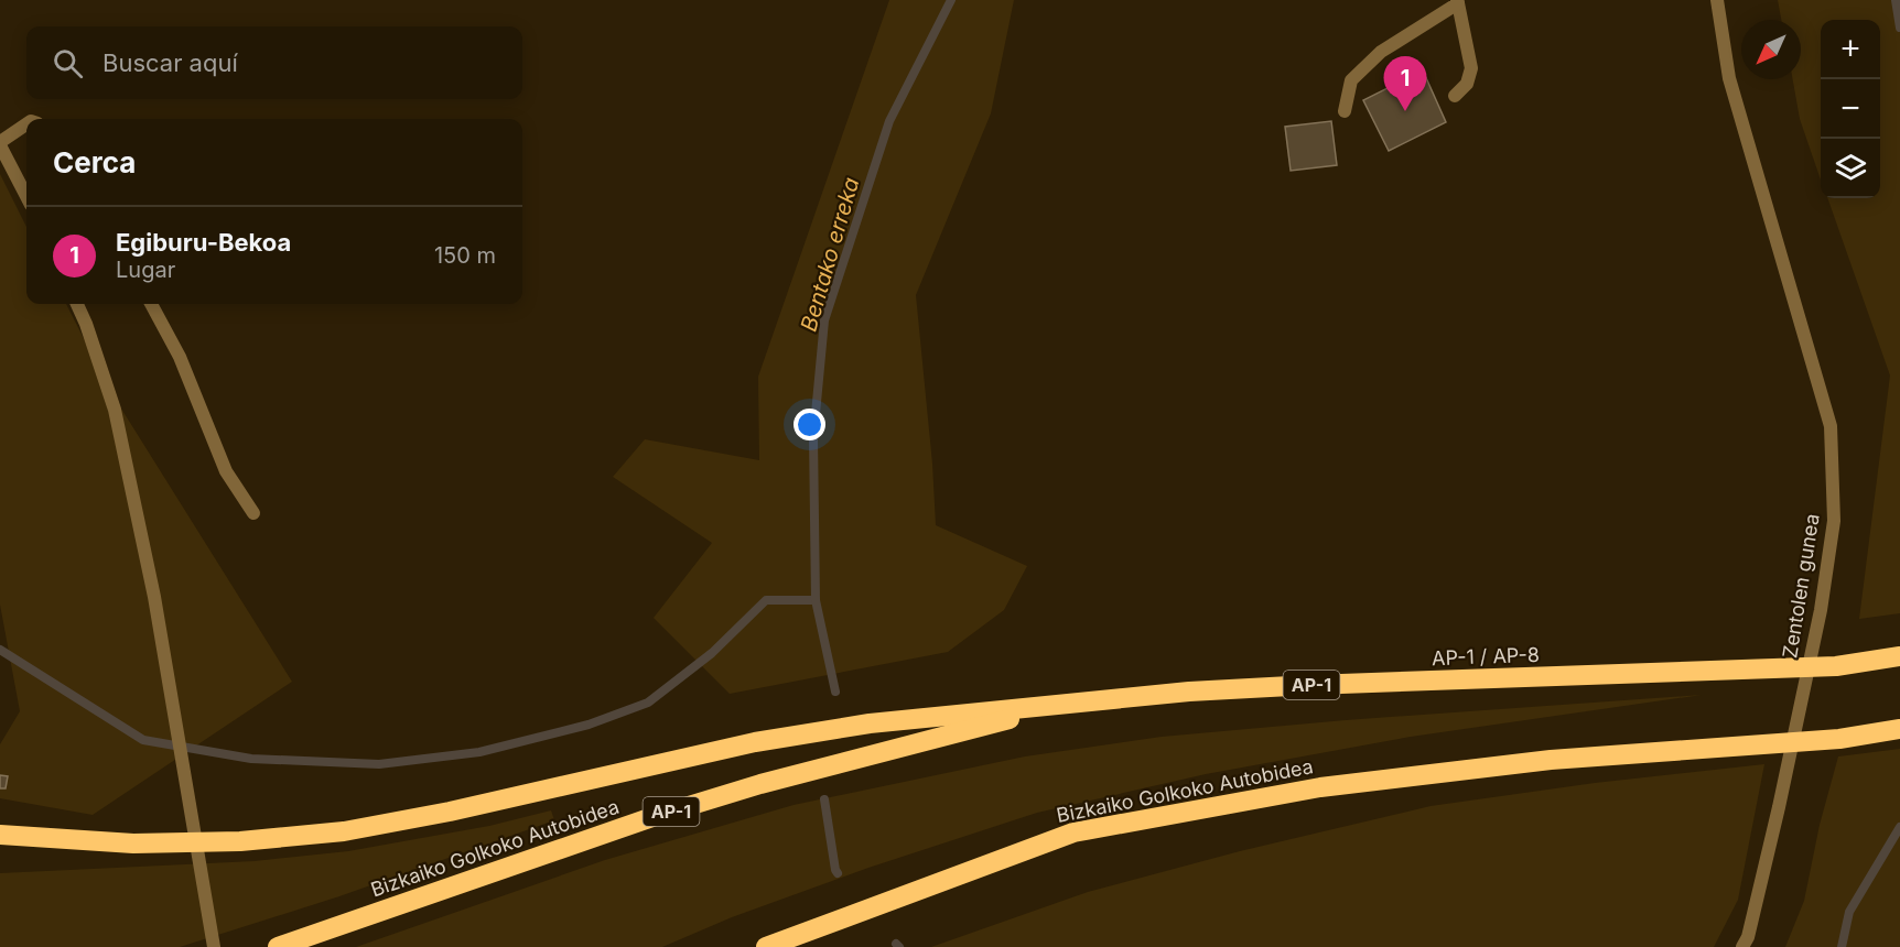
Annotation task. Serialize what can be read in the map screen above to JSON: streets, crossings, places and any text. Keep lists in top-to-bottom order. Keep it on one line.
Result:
{"streets":{"highway":["AP-1 / AP-8","AP-1","Bizkaiko Golkoko Autobidea"],"street":["Zentolen gunea"]},"crossings":[["AP-1 / AP-8","Bizkaiko Golkoko Autobidea"]],"water":["Bentako erreka"],"north":"bottom left","page":{"map_buttons":["+","−"],"search":"Buscar aquí","pins":"1","heading":"Cerca","list":[{"mark":"1","name":"Egiburu-Bekoa","note":"Lugar","value":"150 m"}]}}
